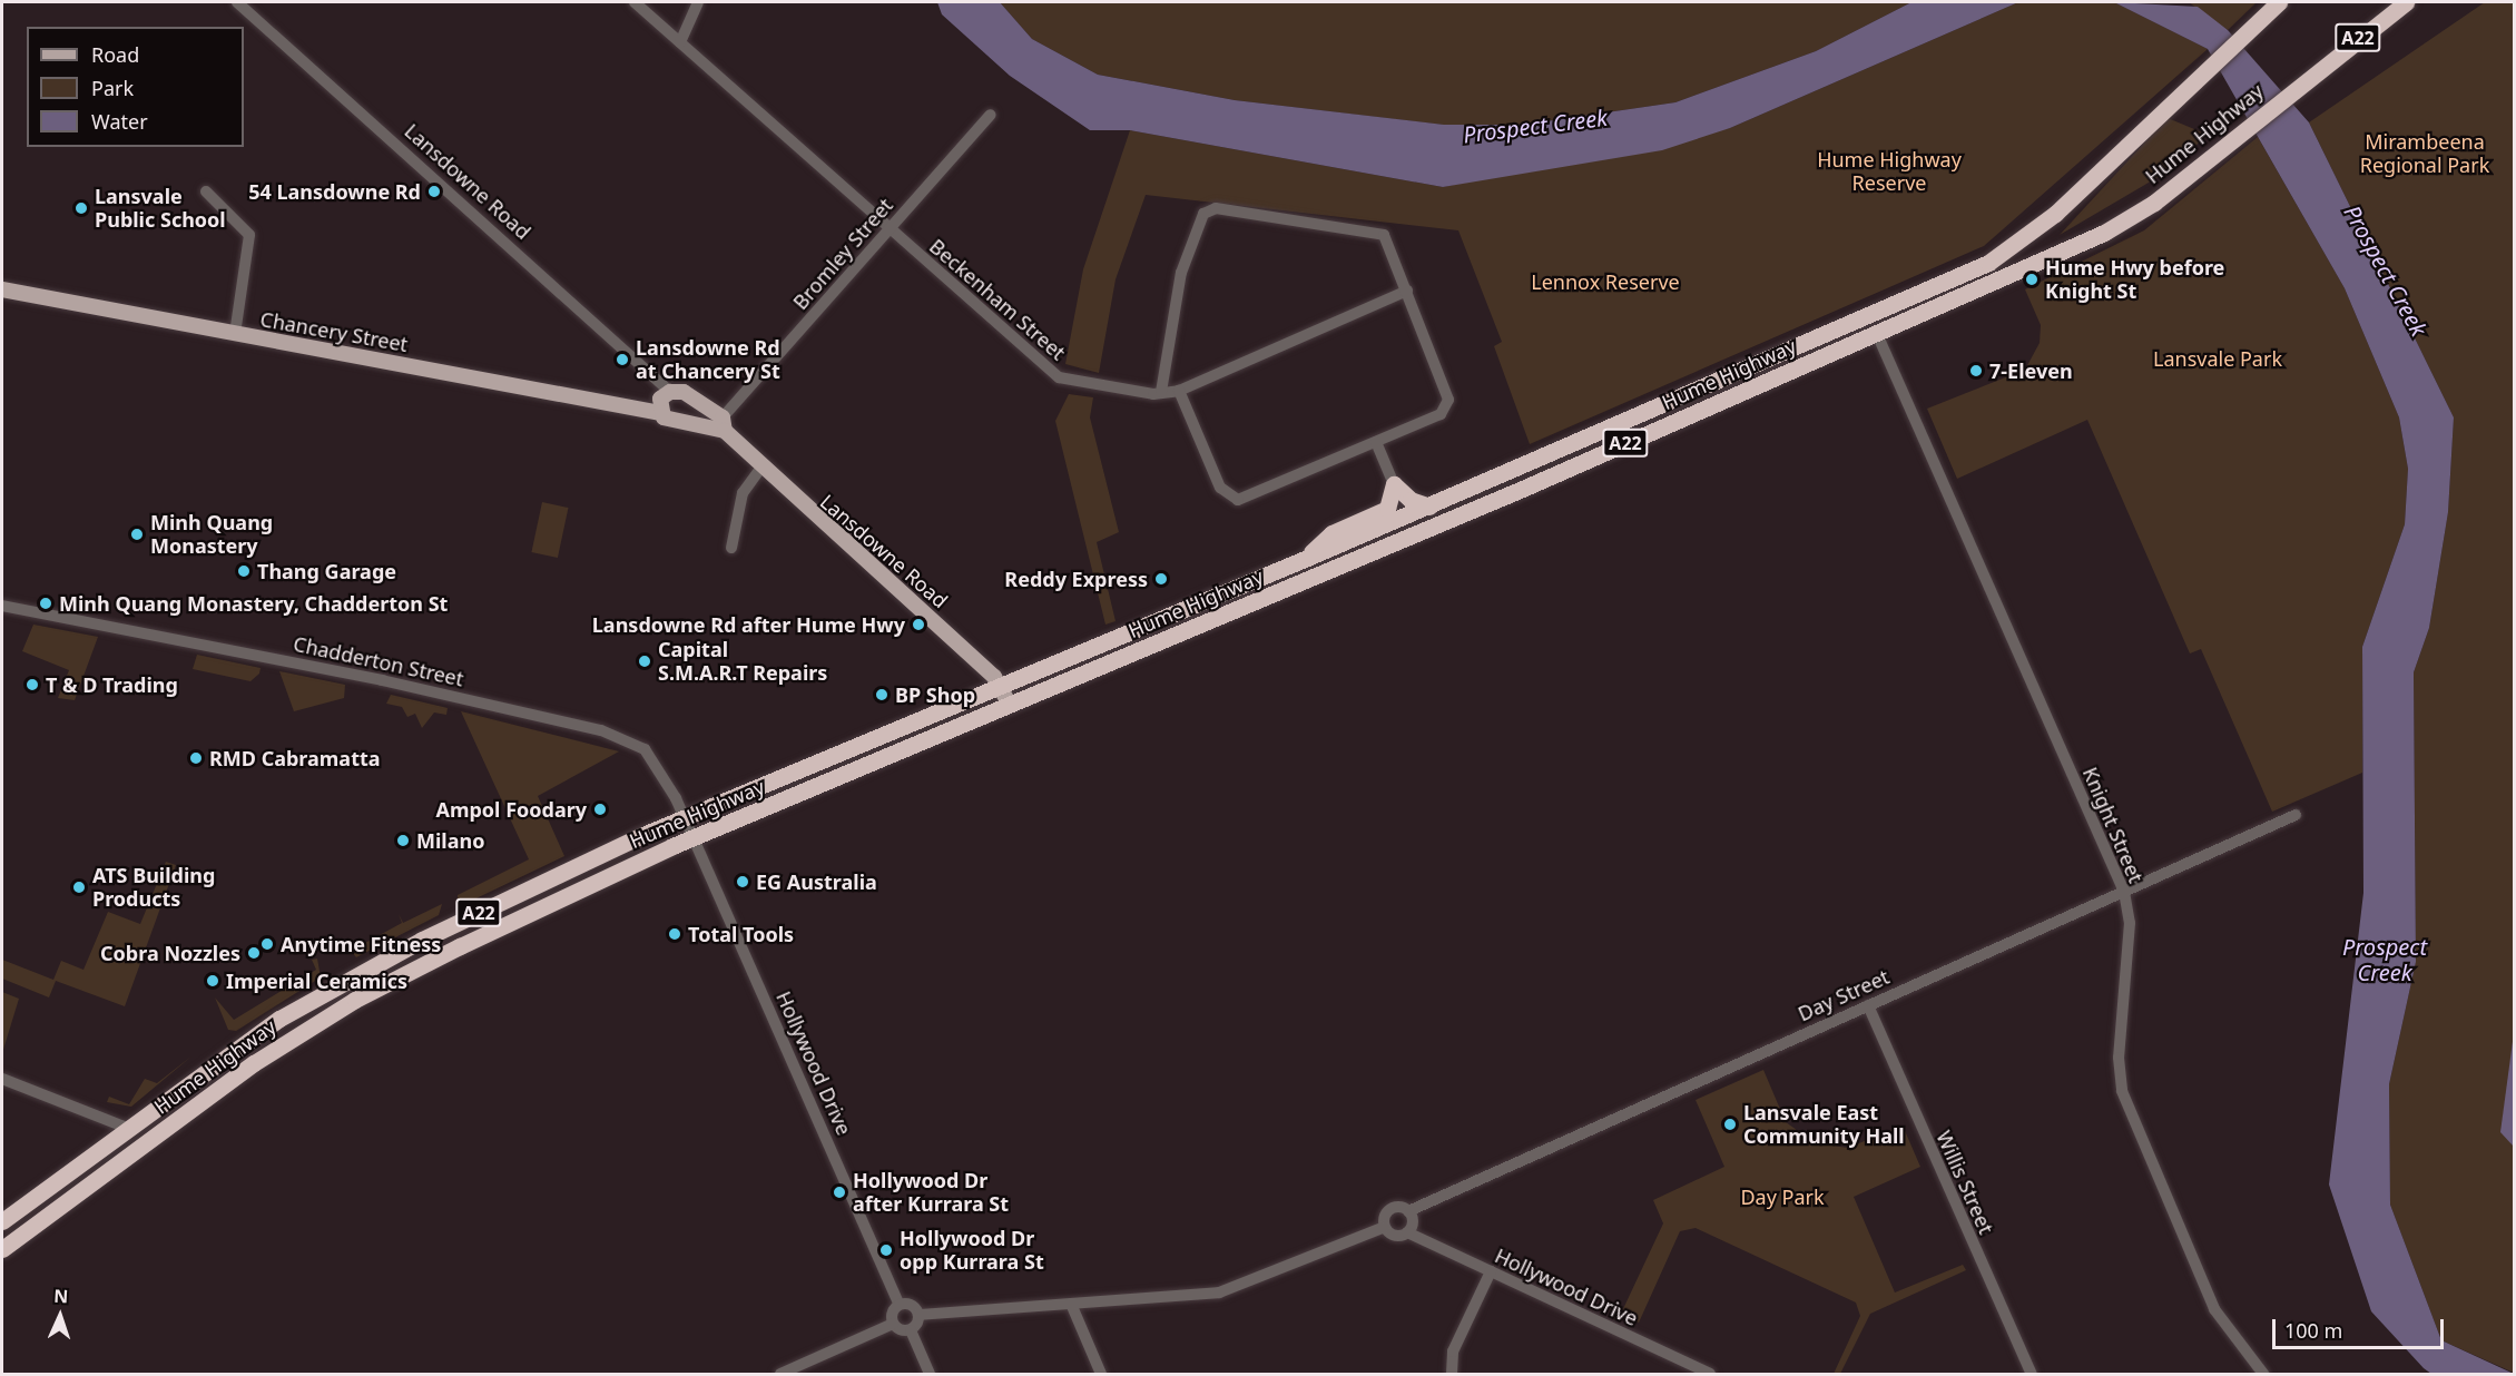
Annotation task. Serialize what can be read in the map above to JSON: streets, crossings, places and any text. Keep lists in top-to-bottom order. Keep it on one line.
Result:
{"streets":{"highway":["A22","Hume Highway"],"main road":["Lansdowne Road","Chancery Street"],"street":["Bromley Street","Beckenham Street","Chadderton Street","Knight Street","Day Street","Hollywood Drive","Willis Street"]},"crossings":[["Hume Highway","Lansdowne Road"],["Hume Highway","Chadderton Street"],["Hume Highway","Knight Street"],["Hume Highway","Hollywood Drive"],["Lansdowne Road","Bromley Street"],["Lansdowne Road","Chancery Street"],["Bromley Street","Beckenham Street"],["Bromley Street","Chancery Street"],["Chadderton Street","Hollywood Drive"],["Knight Street","Day Street"],["Day Street","Hollywood Drive"],["Day Street","Willis Street"]],"water":["Prospect Creek"],"parks":["Mirambeena Regional Park","Hume Highway Reserve","Lennox Reserve","Lansvale Park","Day Park"],"places":["54 Lansdowne Rd","Lansvale Public School","Hume Hwy before Knight St","Lansdowne Rd at Chancery St","7-Eleven","Minh Quang Monastery","Thang Garage","Reddy Express","Minh Quang Monastery, Chadderton St","Lansdowne Rd after Hume Hwy","Capital S.M.A.R.T Repairs","T & D Trading","BP Shop","RMD Cabramatta","Ampol Foodary","Milano","EG Australia","ATS Building Products","Total Tools","Anytime Fitness","Cobra Nozzles","Imperial Ceramics","Lansvale East Community Hall","Hollywood Dr after Kurrara St","Hollywood Dr opp Kurrara St"],"legend":["Road","Park","Water"],"scale_bar":"100 m","north":"top"}
